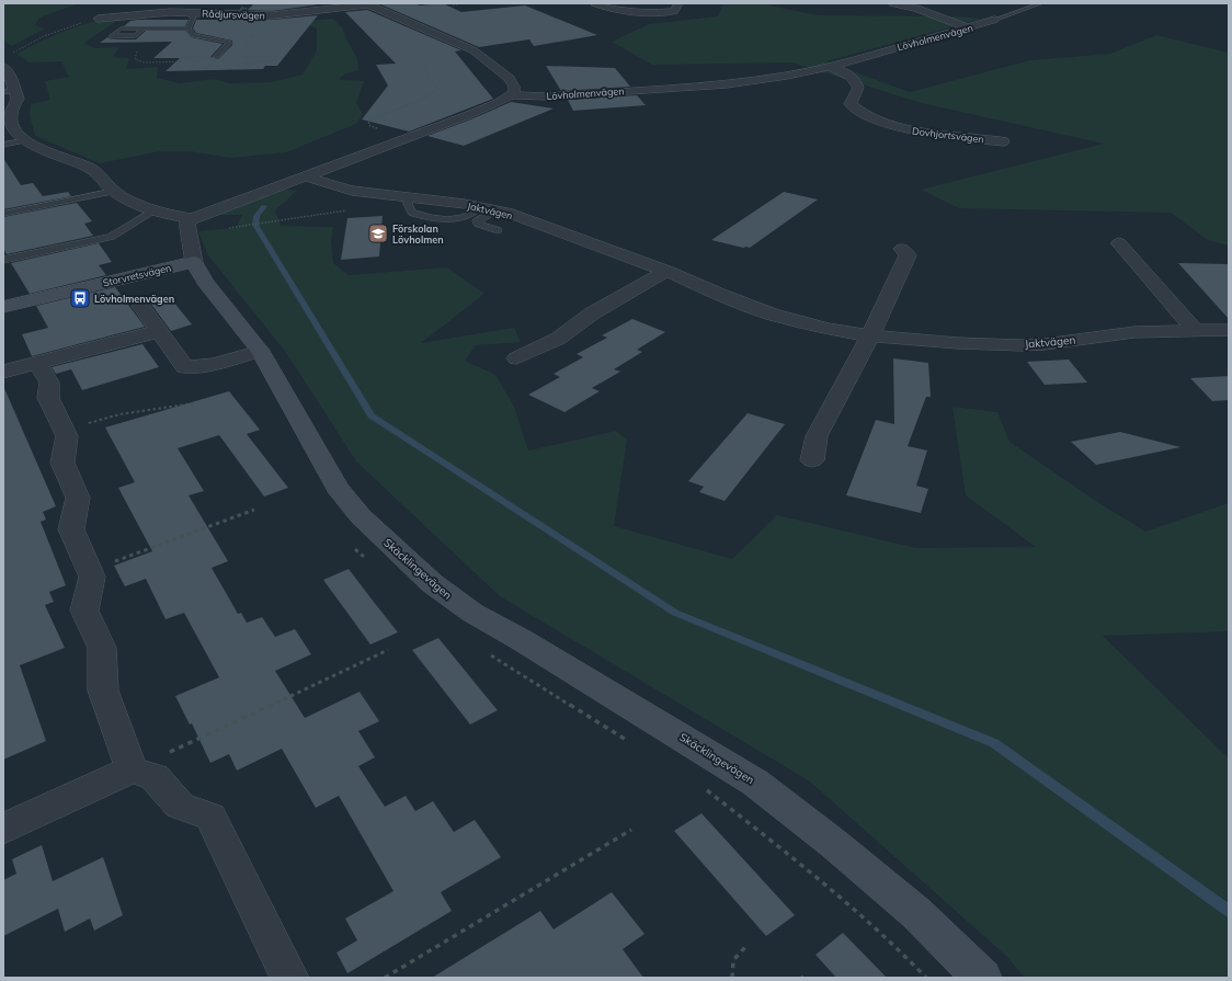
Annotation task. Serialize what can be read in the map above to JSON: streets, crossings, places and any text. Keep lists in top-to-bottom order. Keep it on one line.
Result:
{"streets":{"street":["Rådjursvägen","Lövholmenvägen","Dovhjortsvägen","Jaktvägen","Storvretsvägen","Skäcklingevägen"]},"crossings":[["Rådjursvägen","Lövholmenvägen"],["Lövholmenvägen","Dovhjortsvägen"],["Lövholmenvägen","Jaktvägen"],["Lövholmenvägen","Skäcklingevägen"],["Storvretsvägen","Skäcklingevägen"]],"places":{"school or university":["Förskolan Lövholmen"],"bus stop":["Lövholmenvägen"]}}
